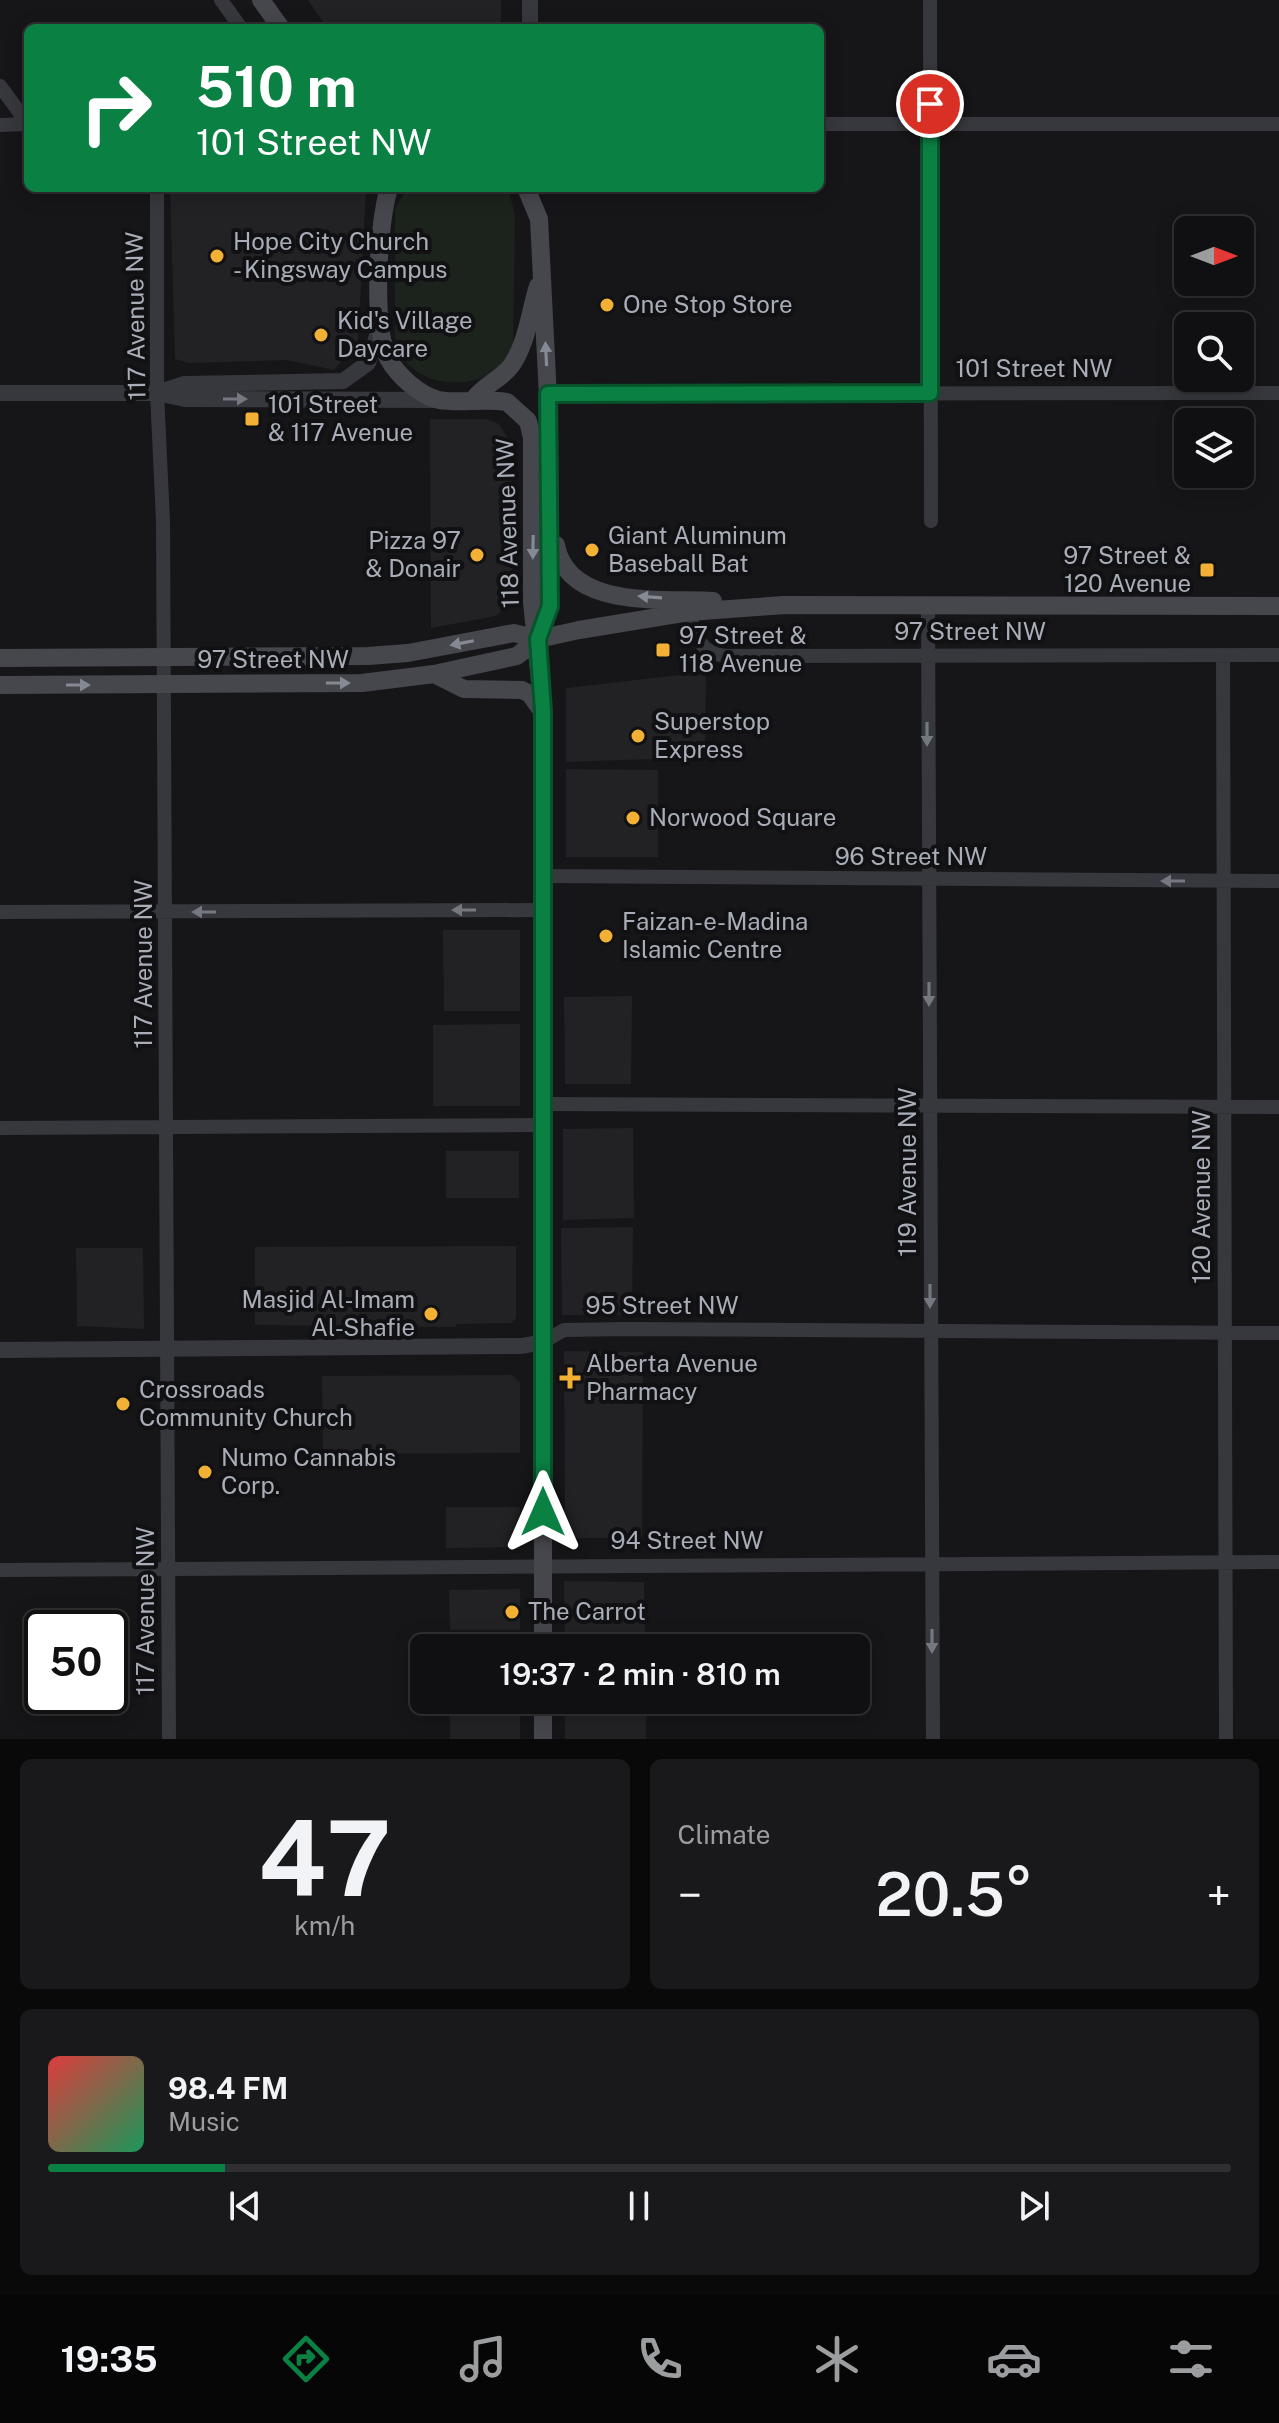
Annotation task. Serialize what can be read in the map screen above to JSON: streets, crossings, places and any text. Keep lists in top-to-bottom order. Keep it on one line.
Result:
{"streets":{"main road":["118 Avenue NW","97 Street NW"],"street":["117 Avenue NW","101 Street NW","96 Street NW","119 Avenue NW","120 Avenue NW","95 Street NW","94 Street NW"]},"crossings":[["117 Avenue NW","97 Street NW"],["117 Avenue NW","95 Street NW"],["117 Avenue NW","94 Street NW"],["101 Street NW","118 Avenue NW"],["118 Avenue NW","97 Street NW"],["118 Avenue NW","96 Street NW"],["118 Avenue NW","95 Street NW"],["118 Avenue NW","94 Street NW"],["97 Street NW","119 Avenue NW"],["97 Street NW","120 Avenue NW"],["96 Street NW","119 Avenue NW"],["96 Street NW","120 Avenue NW"],["119 Avenue NW","95 Street NW"],["119 Avenue NW","94 Street NW"],["120 Avenue NW","95 Street NW"],["120 Avenue NW","94 Street NW"]],"one_way":["96 Street NW","119 Avenue NW"],"places":{"other":["Hope City Church - Kingsway Campus","One Stop Store","Kid's Village Daycare","Giant Aluminum Baseball Bat","Pizza 97 & Donair","Superstop Express","Norwood Square","Faizan-e-Madina Islamic Centre","Masjid Al-Imam Al-Shafie","Crossroads Community Church","Numo Cannabis Corp.","The Carrot"],"transit":["101 Street & 117 Avenue","97 Street & 120 Avenue","97 Street & 118 Avenue"],"health":["Alberta Avenue Pharmacy"]},"north":"right","page":{"turn":["510 m","101 Street NW"],"limit":"50","trip":"19:37 · 2 min · 810 m","tile":[["47","km/h"],"Climate"],"heat":["−","20.5°","+"],"song":["98.4 FM","Music"],"tabs":"19:35"}}
